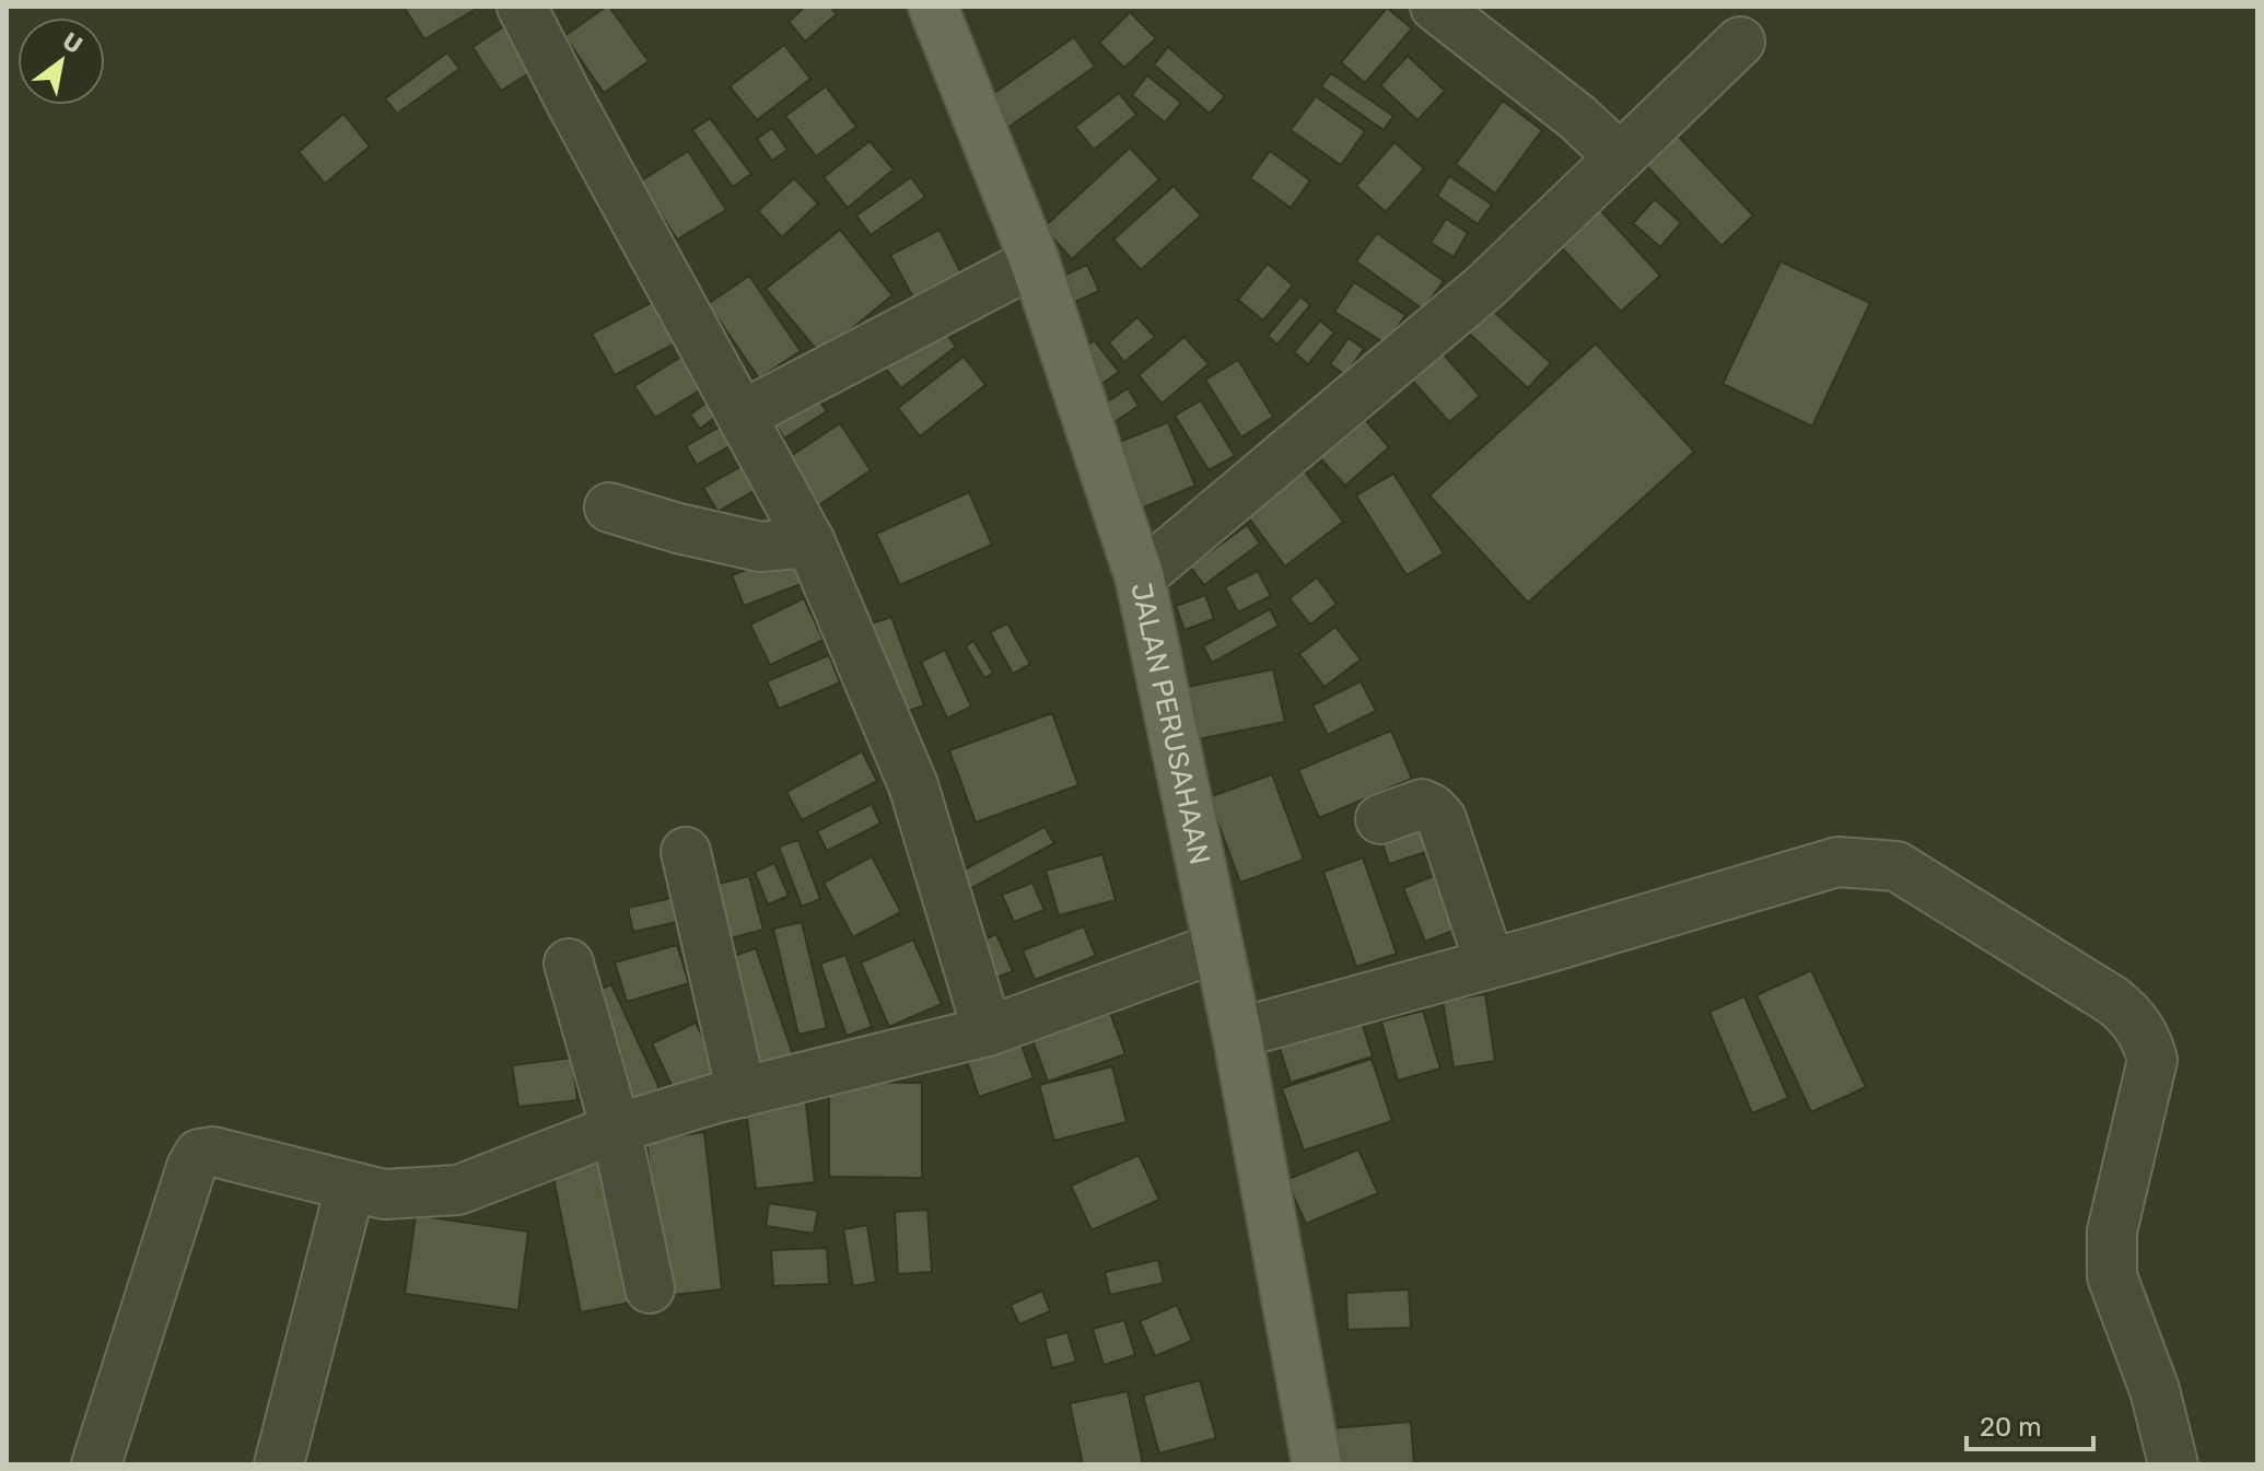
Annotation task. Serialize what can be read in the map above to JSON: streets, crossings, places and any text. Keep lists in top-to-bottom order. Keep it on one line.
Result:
{"streets":{"main road":["JALAN PERUSAHAAN"]},"scale_bar":"20 m","north":"top right"}
